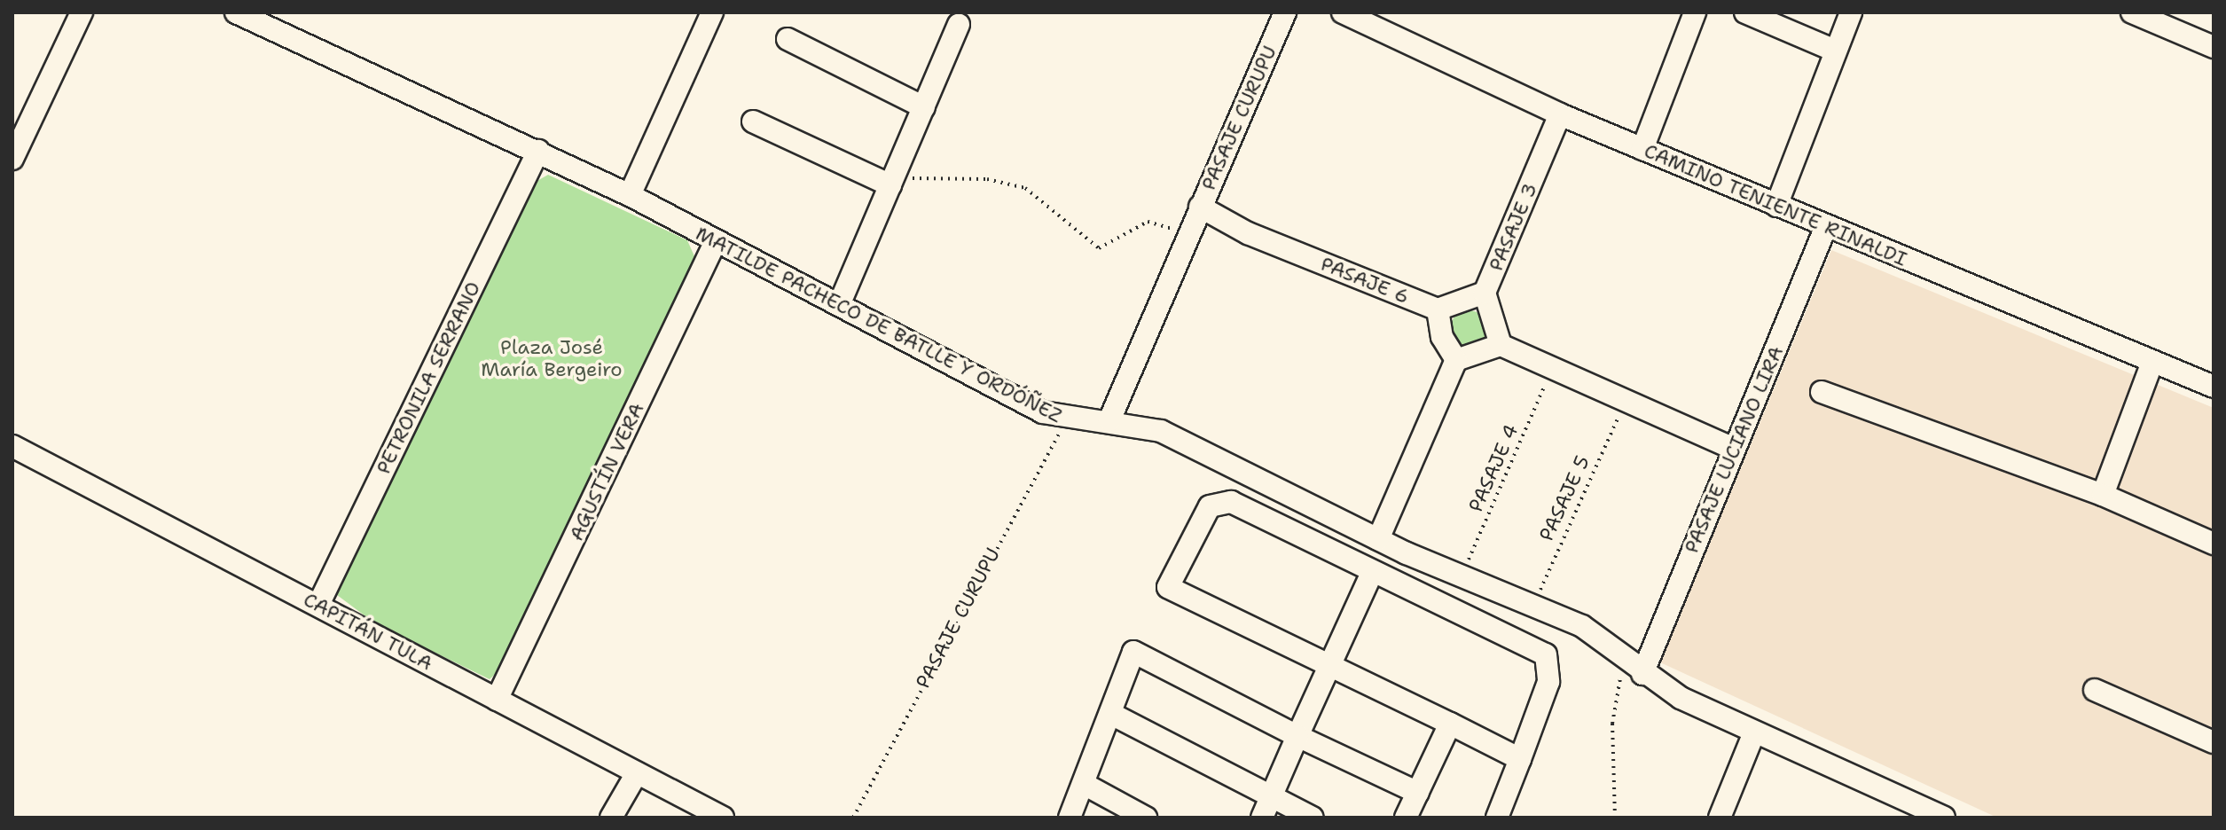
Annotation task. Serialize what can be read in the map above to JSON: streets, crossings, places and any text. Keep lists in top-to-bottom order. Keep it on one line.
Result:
{"streets":{"street":["PASAJE CURUPU","CAMINO TENIENTE RINALDI","PASAJE 3","PASAJE 6","MATILDE PACHECO DE BATLLE Y ORDÓÑEZ","PETRONILA SERRANO","PASAJE LUCIANO LIRA","AGUSTÍN VERA","CAPITÁN TULA"],"path":["PASAJE 4","PASAJE 5"]},"crossings":[["PASAJE CURUPU","PASAJE 6"],["PASAJE CURUPU","MATILDE PACHECO DE BATLLE Y ORDÓÑEZ"],["CAMINO TENIENTE RINALDI","PASAJE 3"],["CAMINO TENIENTE RINALDI","PASAJE LUCIANO LIRA"],["PASAJE 3","PASAJE 6"],["MATILDE PACHECO DE BATLLE Y ORDÓÑEZ","PETRONILA SERRANO"],["MATILDE PACHECO DE BATLLE Y ORDÓÑEZ","PASAJE LUCIANO LIRA"],["MATILDE PACHECO DE BATLLE Y ORDÓÑEZ","PASAJE 4"],["MATILDE PACHECO DE BATLLE Y ORDÓÑEZ","AGUSTÍN VERA"],["MATILDE PACHECO DE BATLLE Y ORDÓÑEZ","PASAJE 5"],["PETRONILA SERRANO","CAPITÁN TULA"],["AGUSTÍN VERA","CAPITÁN TULA"]],"parks":["Plaza José María Bergeiro"]}
